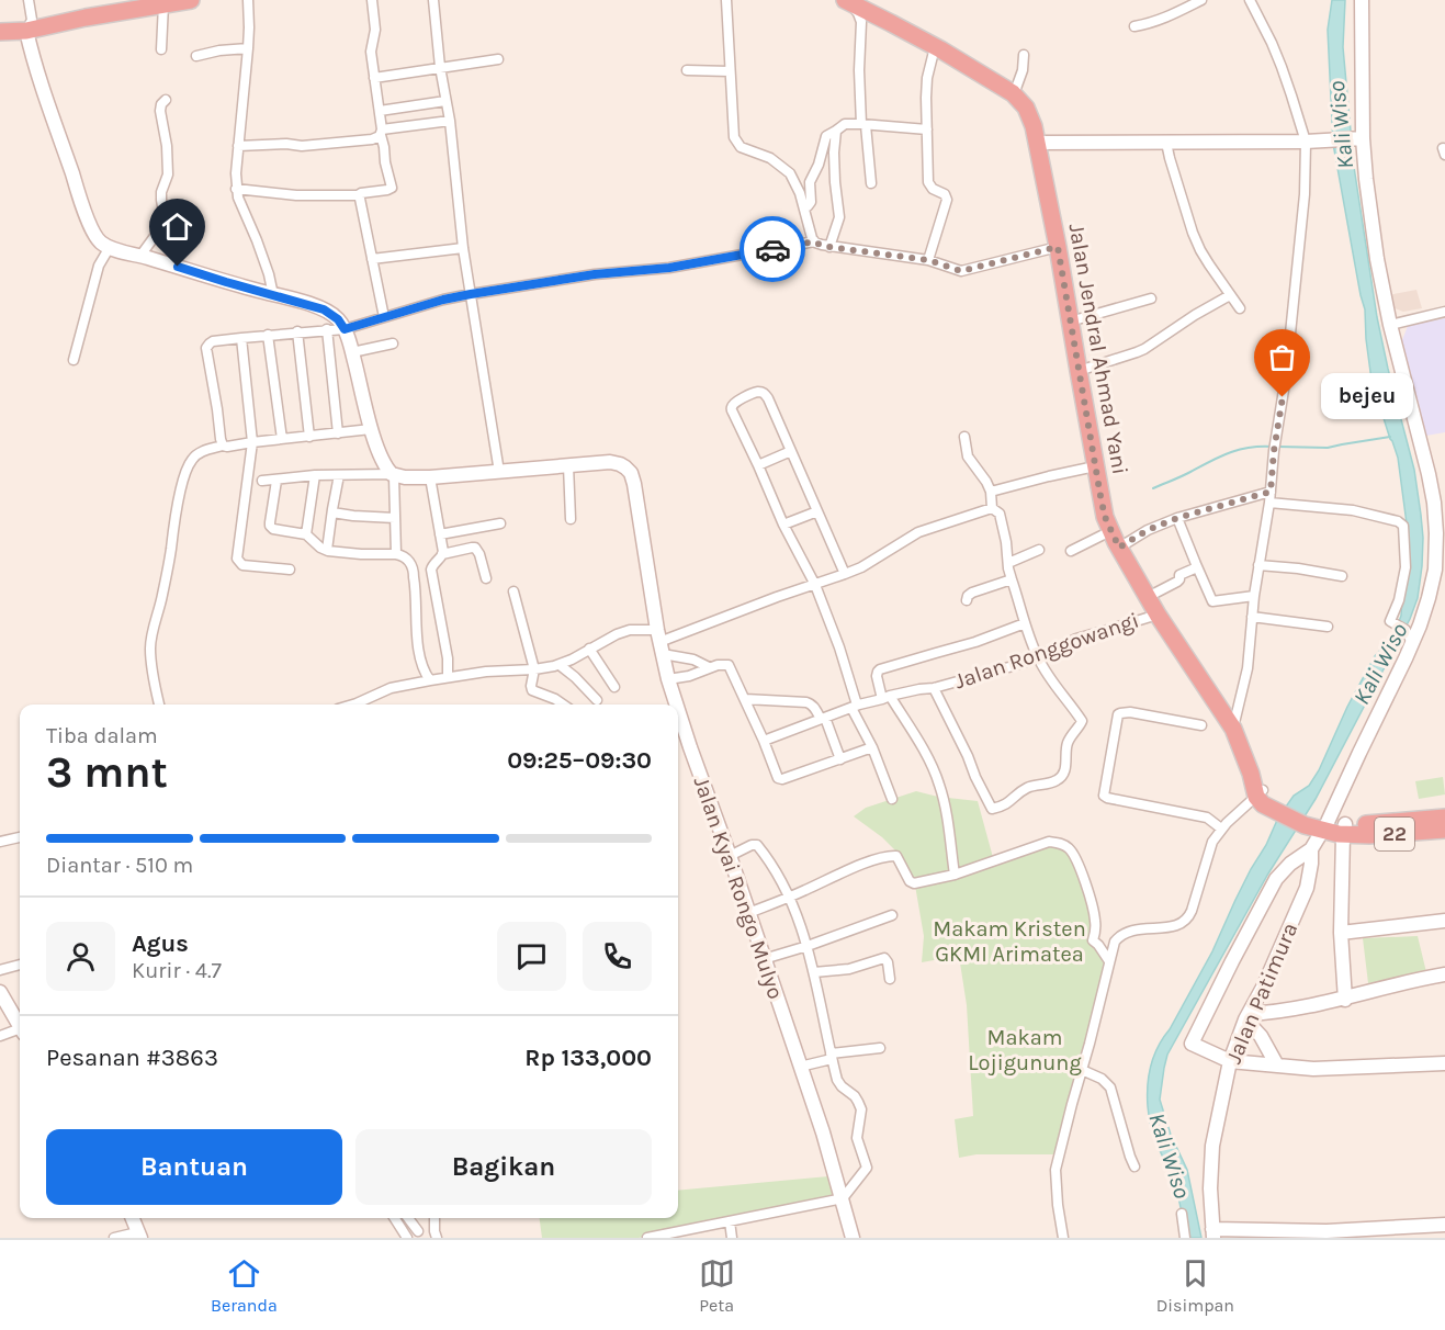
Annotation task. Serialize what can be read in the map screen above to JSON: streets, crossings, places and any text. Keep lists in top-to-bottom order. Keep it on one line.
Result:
{"streets":{"highway":["Jalan Jendral Ahmad Yani","22"],"street":["Jalan Ronggowangi","Jalan Kyai Rongo Mulyo","Jalan Patimura"]},"crossings":[["Jalan Jendral Ahmad Yani","Jalan Ronggowangi"],["Jalan Jendral Ahmad Yani","22"],["Jalan Jendral Ahmad Yani","Jalan Patimura"],["22","Jalan Patimura"]],"water":["Kali Wiso"],"parks":["Makam Kristen GKMI Arimatea","Makam Lojigunung"],"places":["bejeu"],"page":{"bubble":"bejeu","heading":["3 mnt","Tiba dalam","09:25–09:30"],"panel":["Agus","Kurir · 4.7","Pesanan #3863","Rp 133,000"],"bar":"Diantar · 510 m","buttons":["Bantuan","Bagikan"],"tabs":["Beranda","Peta","Disimpan"]}}
